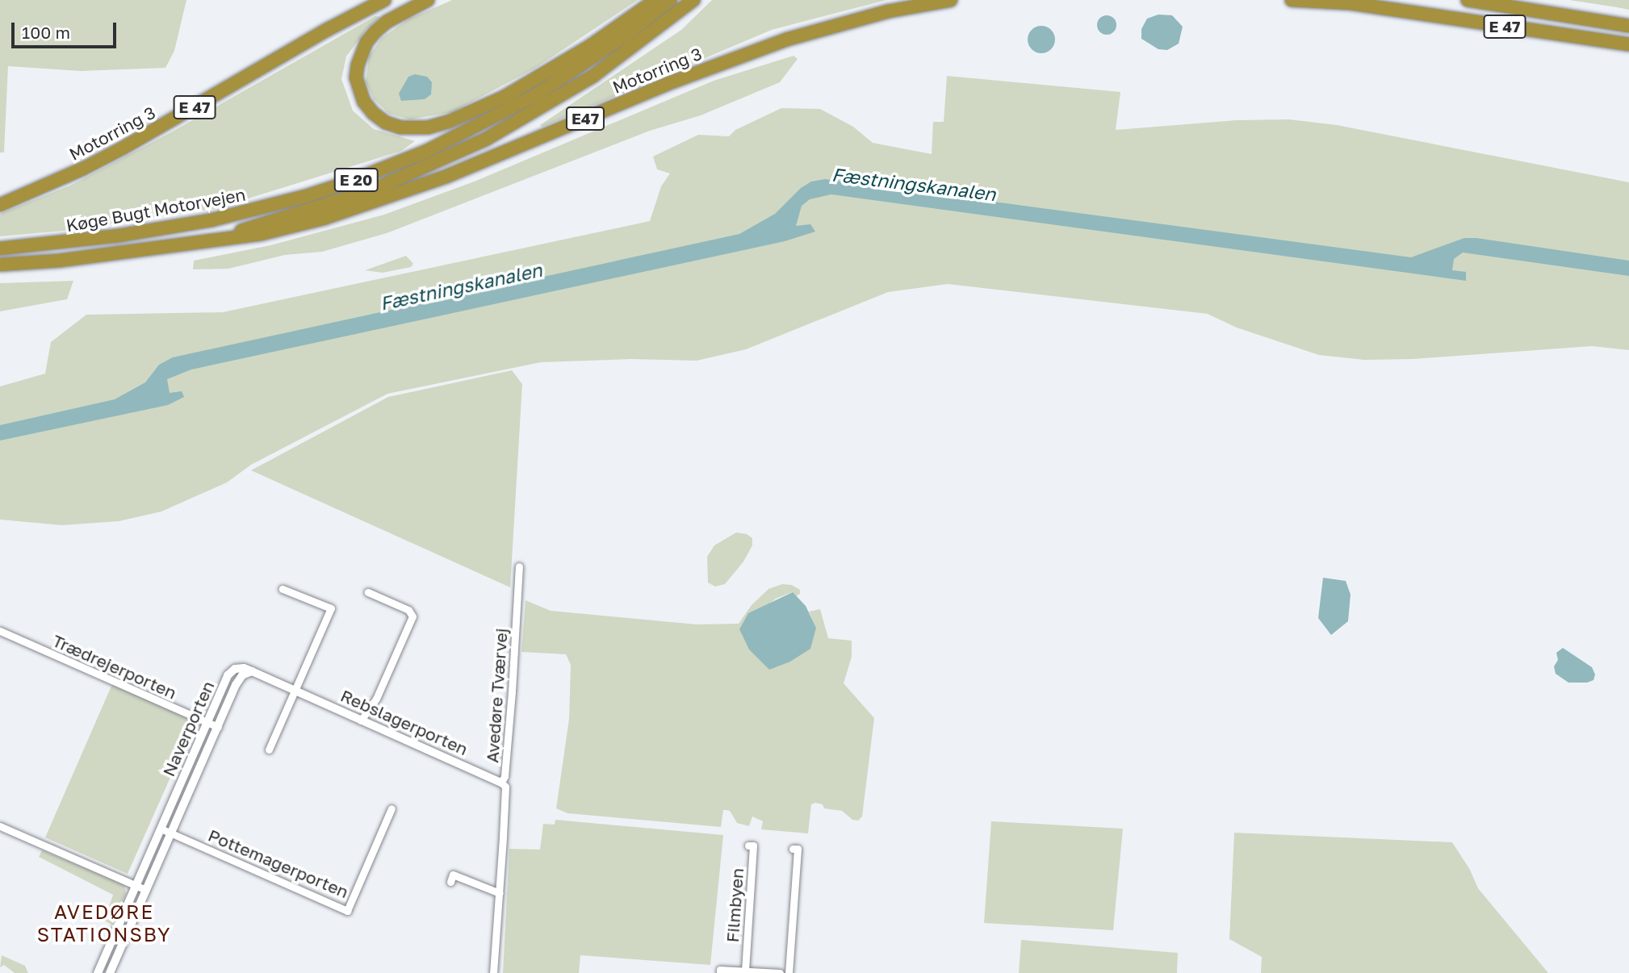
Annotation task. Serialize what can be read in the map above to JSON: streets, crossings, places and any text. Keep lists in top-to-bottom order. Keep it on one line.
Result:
{"streets":{"highway":["E 47","Motorring 3","E47","E 20","Køge Bugt Motorvejen"],"street":["Trædrejerporten","Avedøre Tværvej","Rebslagerporten","Naverporten","Pottemagerporten","Filmbyen"]},"crossings":[["Motorring 3","E 20"],["Motorring 3","Køge Bugt Motorvejen"],["E 20","Køge Bugt Motorvejen"],["Trædrejerporten","Naverporten"],["Avedøre Tværvej","Rebslagerporten"],["Rebslagerporten","Naverporten"],["Naverporten","Pottemagerporten"]],"districts":["AVEDØRE STATIONSBY"],"water":["Fæstningskanalen"],"scale_bar":"100 m"}
